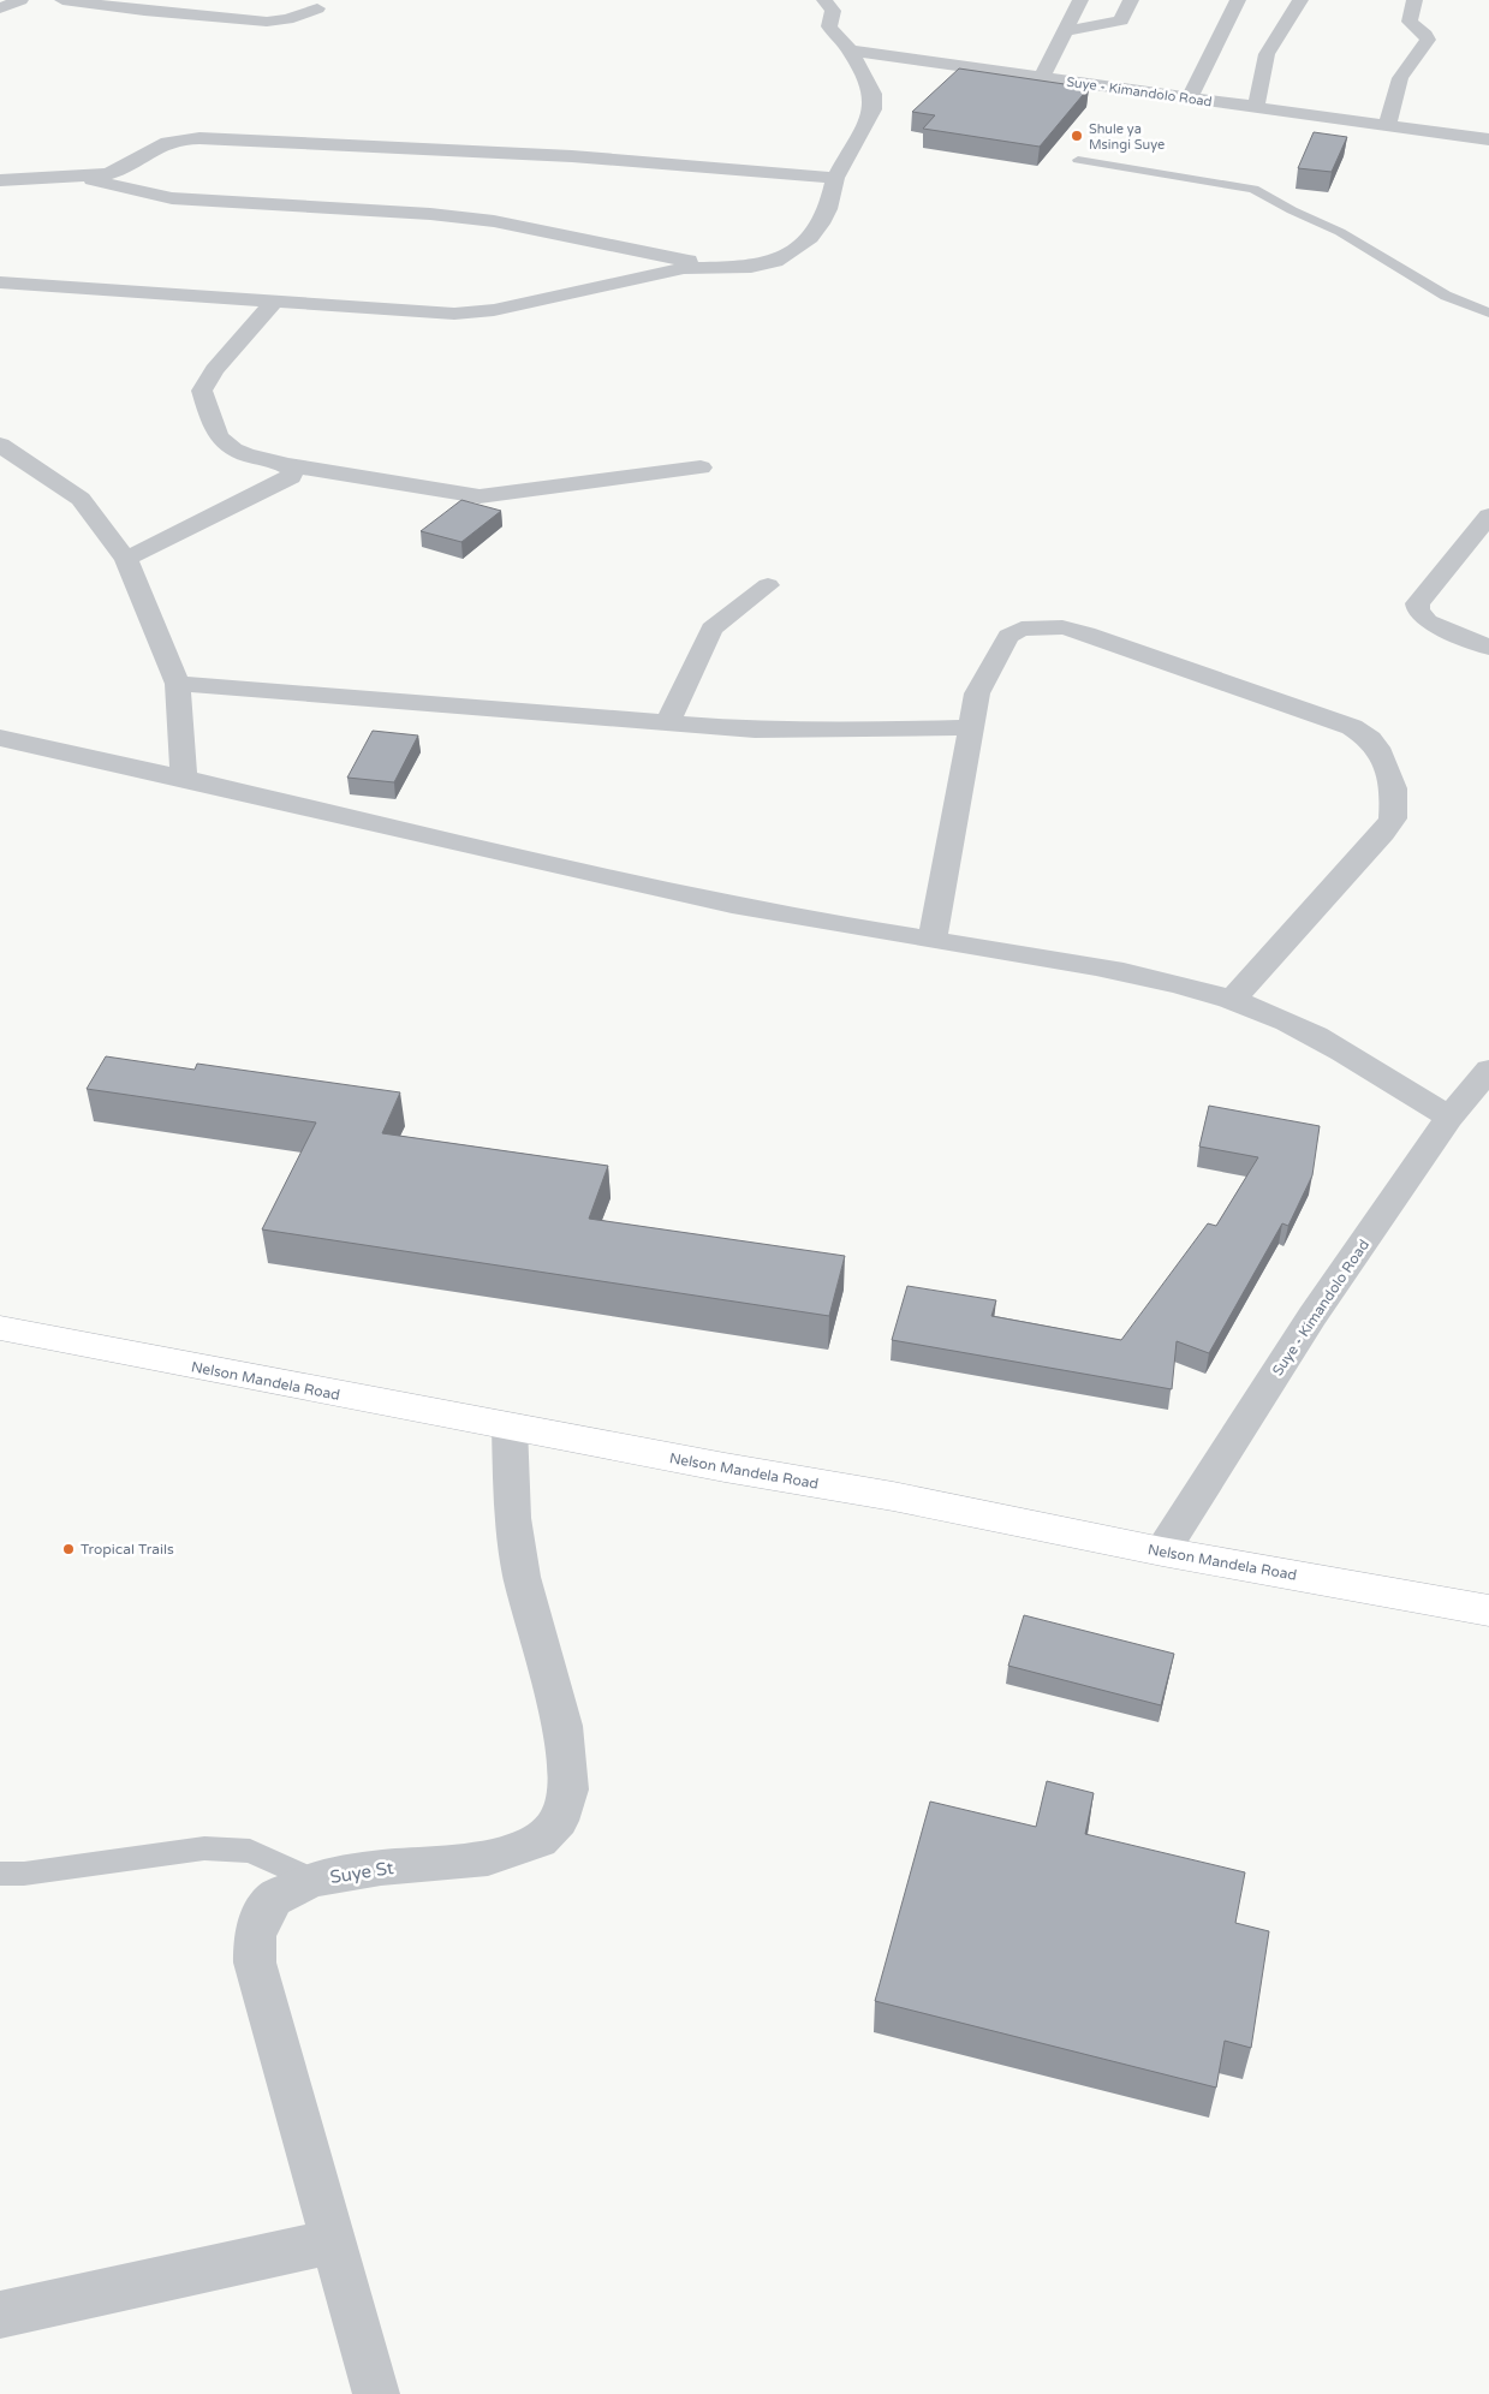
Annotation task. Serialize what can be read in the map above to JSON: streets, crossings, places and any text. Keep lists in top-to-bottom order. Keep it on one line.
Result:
{"streets":{"main road":["Nelson Mandela Road"],"street":["Suye - Kimandolo Road","Suye St"]},"crossings":[["Suye - Kimandolo Road","Nelson Mandela Road"],["Nelson Mandela Road","Suye St"]],"places":["Shule ya Msingi Suye","Tropical Trails"]}
